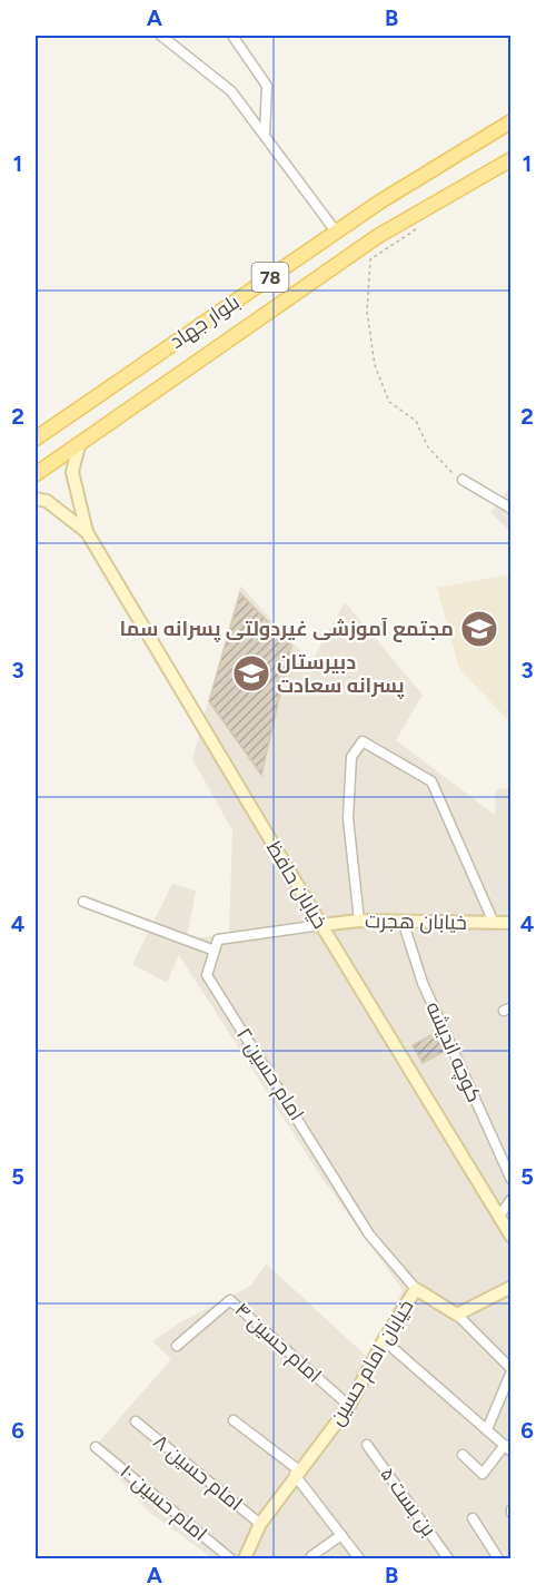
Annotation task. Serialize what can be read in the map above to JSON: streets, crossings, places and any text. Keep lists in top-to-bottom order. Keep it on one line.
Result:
{"streets":{"main road":["78","بلوار جهاد","خیابان حافظ","خیابان هجرت","خیابان امام حسین"],"street":["کوچه اندیشه","امام حسین ۲","امام حسین ۴","امام حسین ۸","بن بست ۵","امام حسین ۱۰"]},"crossings":[["خیابان حافظ","خیابان هجرت"],["خیابان هجرت","کوچه اندیشه"],["امام حسین ۲","خیابان امام حسین"],["امام حسین ۴","خیابان امام حسین"],["خیابان امام حسین","امام حسین ۸"]],"places":{"school or university":["مجتمع آموزشی غیردولتی پسرانه سما","دبیرستان پسرانه سعادت"]},"grid":{"columns":["A","B"],"rows":["1","2","3","4","5","6"]}}
